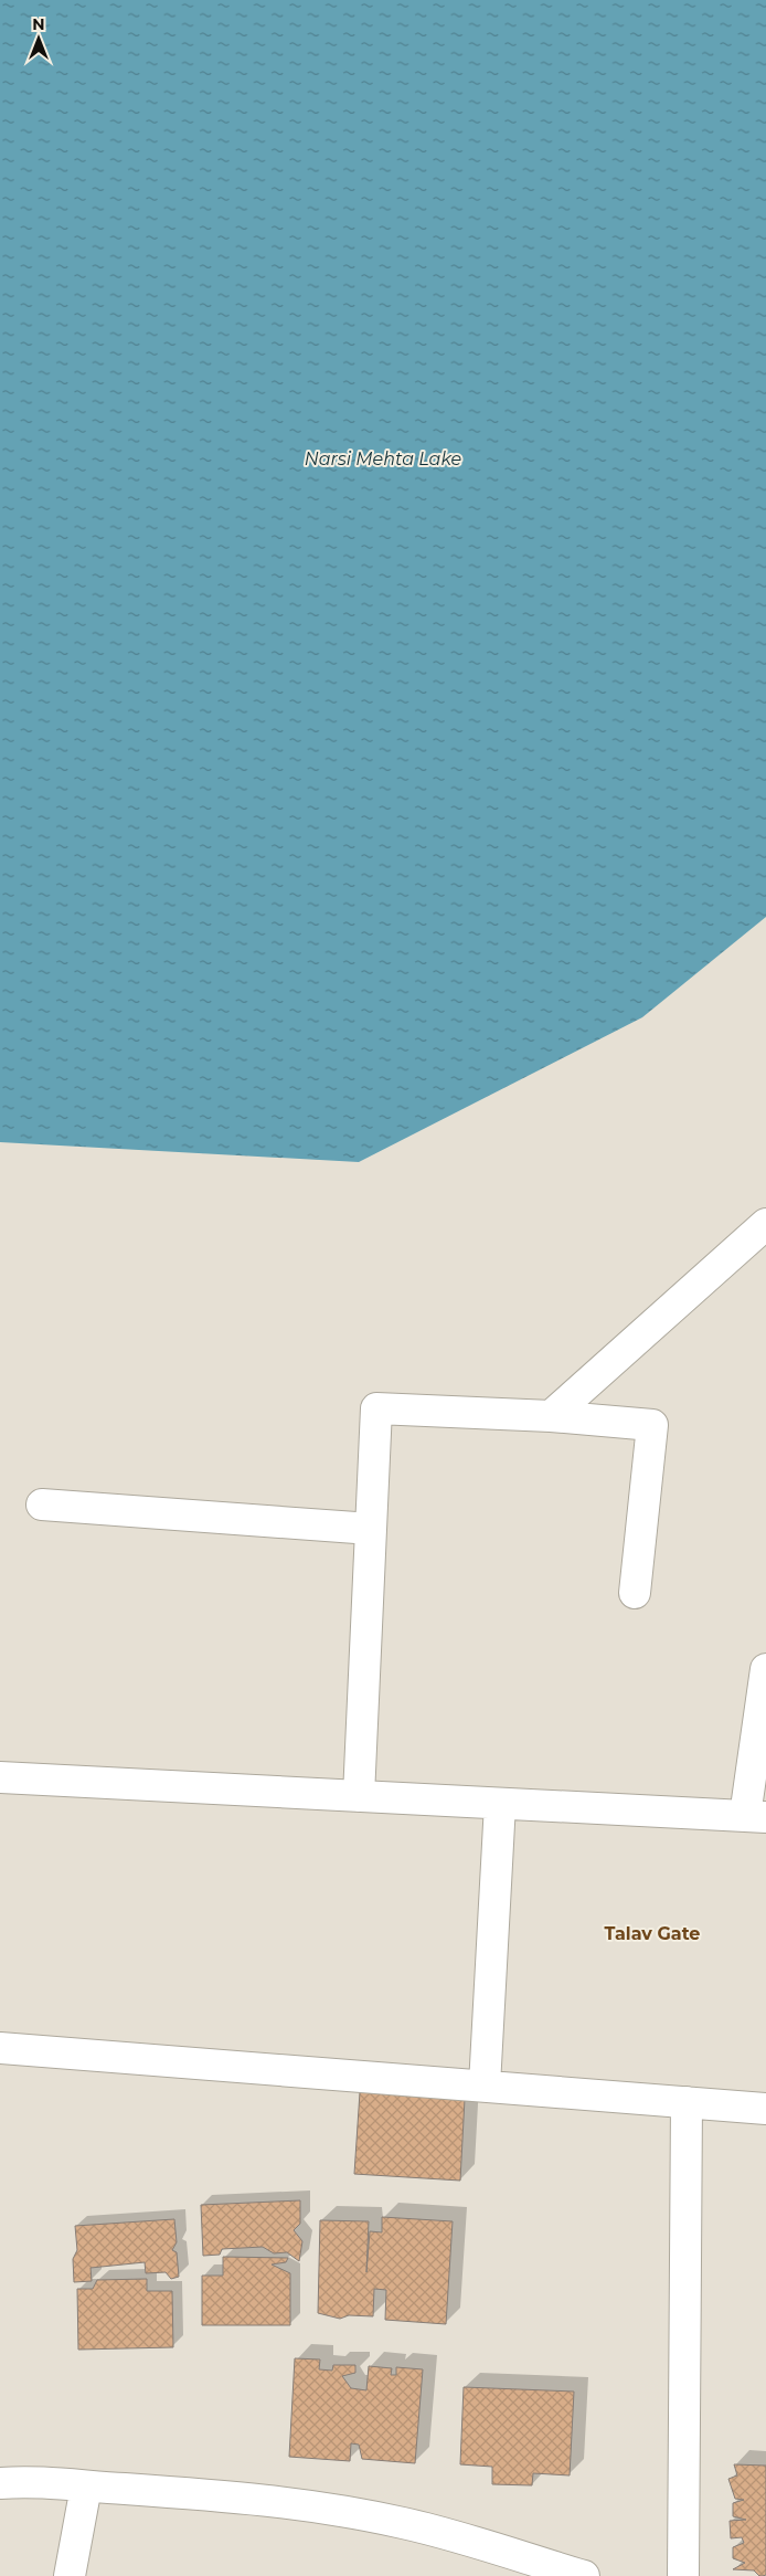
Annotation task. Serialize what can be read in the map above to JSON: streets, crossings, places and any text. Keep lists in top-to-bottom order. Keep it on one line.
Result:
{"districts":["Talav Gate"],"water":["Narsi Mehta Lake"],"north":"top"}
